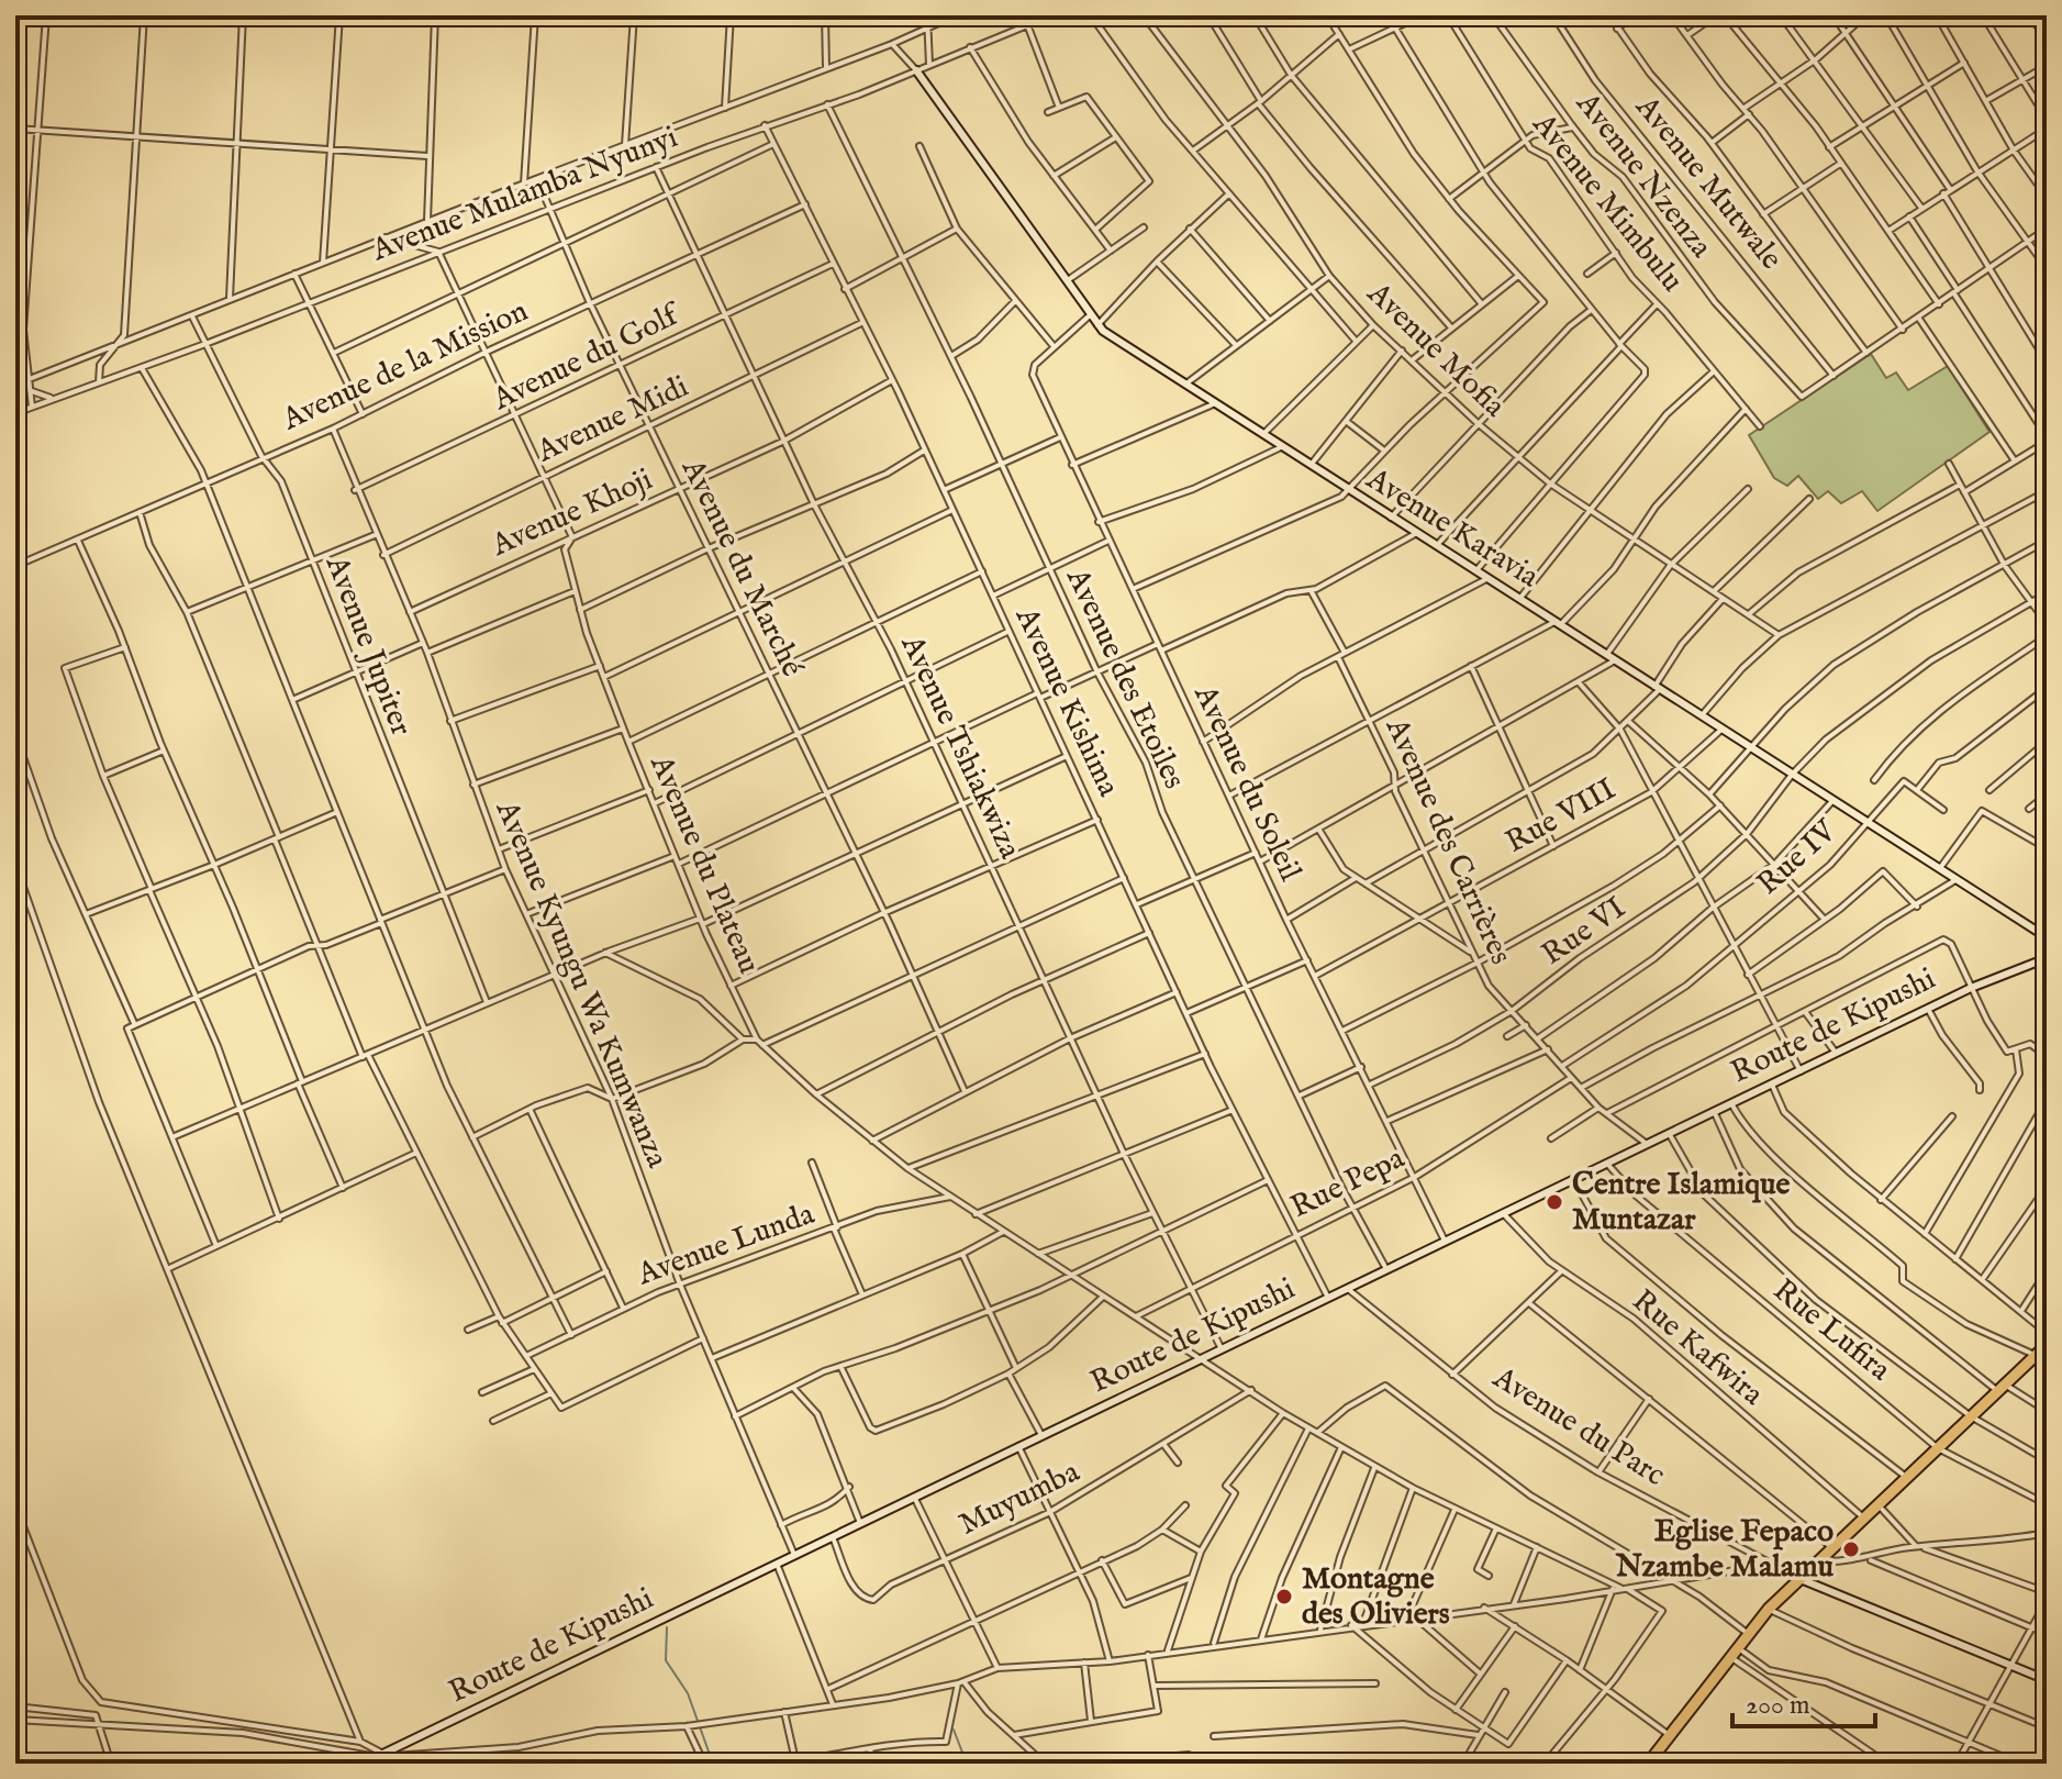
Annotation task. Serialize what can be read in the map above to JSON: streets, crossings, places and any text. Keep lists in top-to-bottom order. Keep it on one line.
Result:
{"streets":{"main road":["Avenue Karavia","Route de Kipushi","Avenue du Parc"],"street":["Avenue Nzenza","Avenue Mutwale","Avenue Mulamba Nyunyi","Avenue Mimbulu","Avenue Mofia","Avenue du Golf","Avenue de la Mission","Avenue Midi","Avenue Khoji","Avenue du Marché","Avenue Jupiter","Avenue des Etoiles","Avenue Kishima","Avenue Tshiakwiza","Avenue du Soleil","Rue VIII","Avenue des Carrières","Rue IV","Avenue du Plateau","Rue VI","Avenue Kyungu Wa Kumwanza","Rue Pepa","Avenue Lunda","Rue Lufira","Rue Kafwira","Muyumba"]},"crossings":[["Avenue Nzenza","Avenue Mutwale"],["Avenue Mulamba Nyunyi","Avenue Karavia"],["Avenue Mulamba Nyunyi","Avenue du Marché"],["Avenue Mulamba Nyunyi","Avenue Jupiter"],["Avenue Mulamba Nyunyi","Avenue des Etoiles"],["Avenue Mulamba Nyunyi","Avenue Kishima"],["Avenue Mulamba Nyunyi","Avenue Tshiakwiza"],["Avenue Mulamba Nyunyi","Avenue du Plateau"],["Avenue du Golf","Avenue du Marché"],["Avenue du Golf","Avenue Kishima"],["Avenue du Golf","Avenue Tshiakwiza"],["Avenue du Golf","Avenue du Plateau"],["Avenue du Golf","Avenue Kyungu Wa Kumwanza"],["Avenue de la Mission","Avenue du Marché"],["Avenue de la Mission","Avenue Jupiter"],["Avenue de la Mission","Avenue Kishima"],["Avenue de la Mission","Avenue Tshiakwiza"],["Avenue de la Mission","Avenue du Plateau"],["Avenue de la Mission","Avenue Kyungu Wa Kumwanza"],["Avenue Midi","Avenue du Marché"],["Avenue Midi","Avenue Kishima"],["Avenue Midi","Avenue Tshiakwiza"],["Avenue Midi","Avenue du Plateau"],["Avenue Midi","Avenue Kyungu Wa Kumwanza"],["Avenue Khoji","Avenue du Marché"],["Avenue Khoji","Avenue Kishima"],["Avenue Khoji","Avenue Tshiakwiza"],["Avenue Khoji","Avenue du Plateau"],["Avenue Khoji","Avenue Kyungu Wa Kumwanza"],["Avenue Karavia","Avenue du Soleil"],["Avenue Karavia","Rue VIII"],["Avenue Karavia","Rue IV"],["Avenue Karavia","Rue VI"],["Avenue des Etoiles","Route de Kipushi"],["Avenue des Etoiles","Rue Pepa"],["Avenue Kishima","Route de Kipushi"],["Avenue Kishima","Rue Pepa"],["Avenue Tshiakwiza","Route de Kipushi"],["Avenue Tshiakwiza","Rue Pepa"],["Avenue du Soleil","Rue VIII"],["Avenue du Soleil","Rue VI"],["Avenue du Soleil","Route de Kipushi"],["Avenue du Soleil","Rue Pepa"],["Rue VIII","Avenue des Carrières"],["Avenue des Carrières","Rue IV"],["Avenue des Carrières","Rue VI"],["Avenue des Carrières","Route de Kipushi"],["Avenue des Carrières","Rue Pepa"],["Avenue du Plateau","Route de Kipushi"],["Avenue du Plateau","Rue Pepa"],["Avenue du Plateau","Avenue Lunda"],["Avenue du Plateau","Muyumba"],["Avenue Kyungu Wa Kumwanza","Route de Kipushi"],["Avenue Kyungu Wa Kumwanza","Avenue Lunda"],["Route de Kipushi","Rue Lufira"],["Route de Kipushi","Rue Kafwira"],["Route de Kipushi","Avenue du Parc"],["Route de Kipushi","Muyumba"]],"places":["Centre Islamique Muntazar","Eglise Fepaco Nzambe Malamu","Montagne des Oliviers"],"scale_bar":"200 m"}
